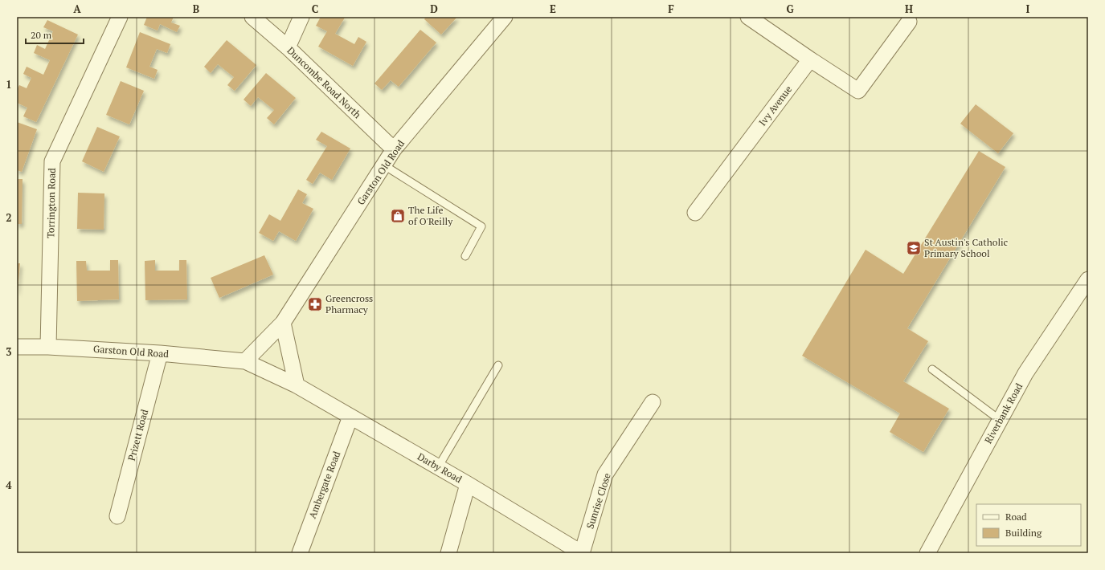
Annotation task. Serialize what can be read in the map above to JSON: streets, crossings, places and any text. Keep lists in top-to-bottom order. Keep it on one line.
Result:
{"streets":{"street":["Duncombe Road North","Ivy Avenue","Garston Old Road","Torrington Road","Riverbank Road","Prizett Road","Darby Road","Ambergate Road","Sunrise Close"]},"crossings":[["Duncombe Road North","Garston Old Road"],["Garston Old Road","Torrington Road"],["Garston Old Road","Prizett Road"],["Garston Old Road","Darby Road"],["Darby Road","Ambergate Road"],["Darby Road","Sunrise Close"]],"places":{"shop":["The Life of O'Reilly"],"school or university":["St Austin's Catholic Primary School"],"pharmacy":["Greencross Pharmacy"]},"legend":["Road","Building"],"scale_bar":"20 m","grid":{"columns":["A","B","C","D","E","F","G","H","I"],"rows":["1","2","3","4"]}}
